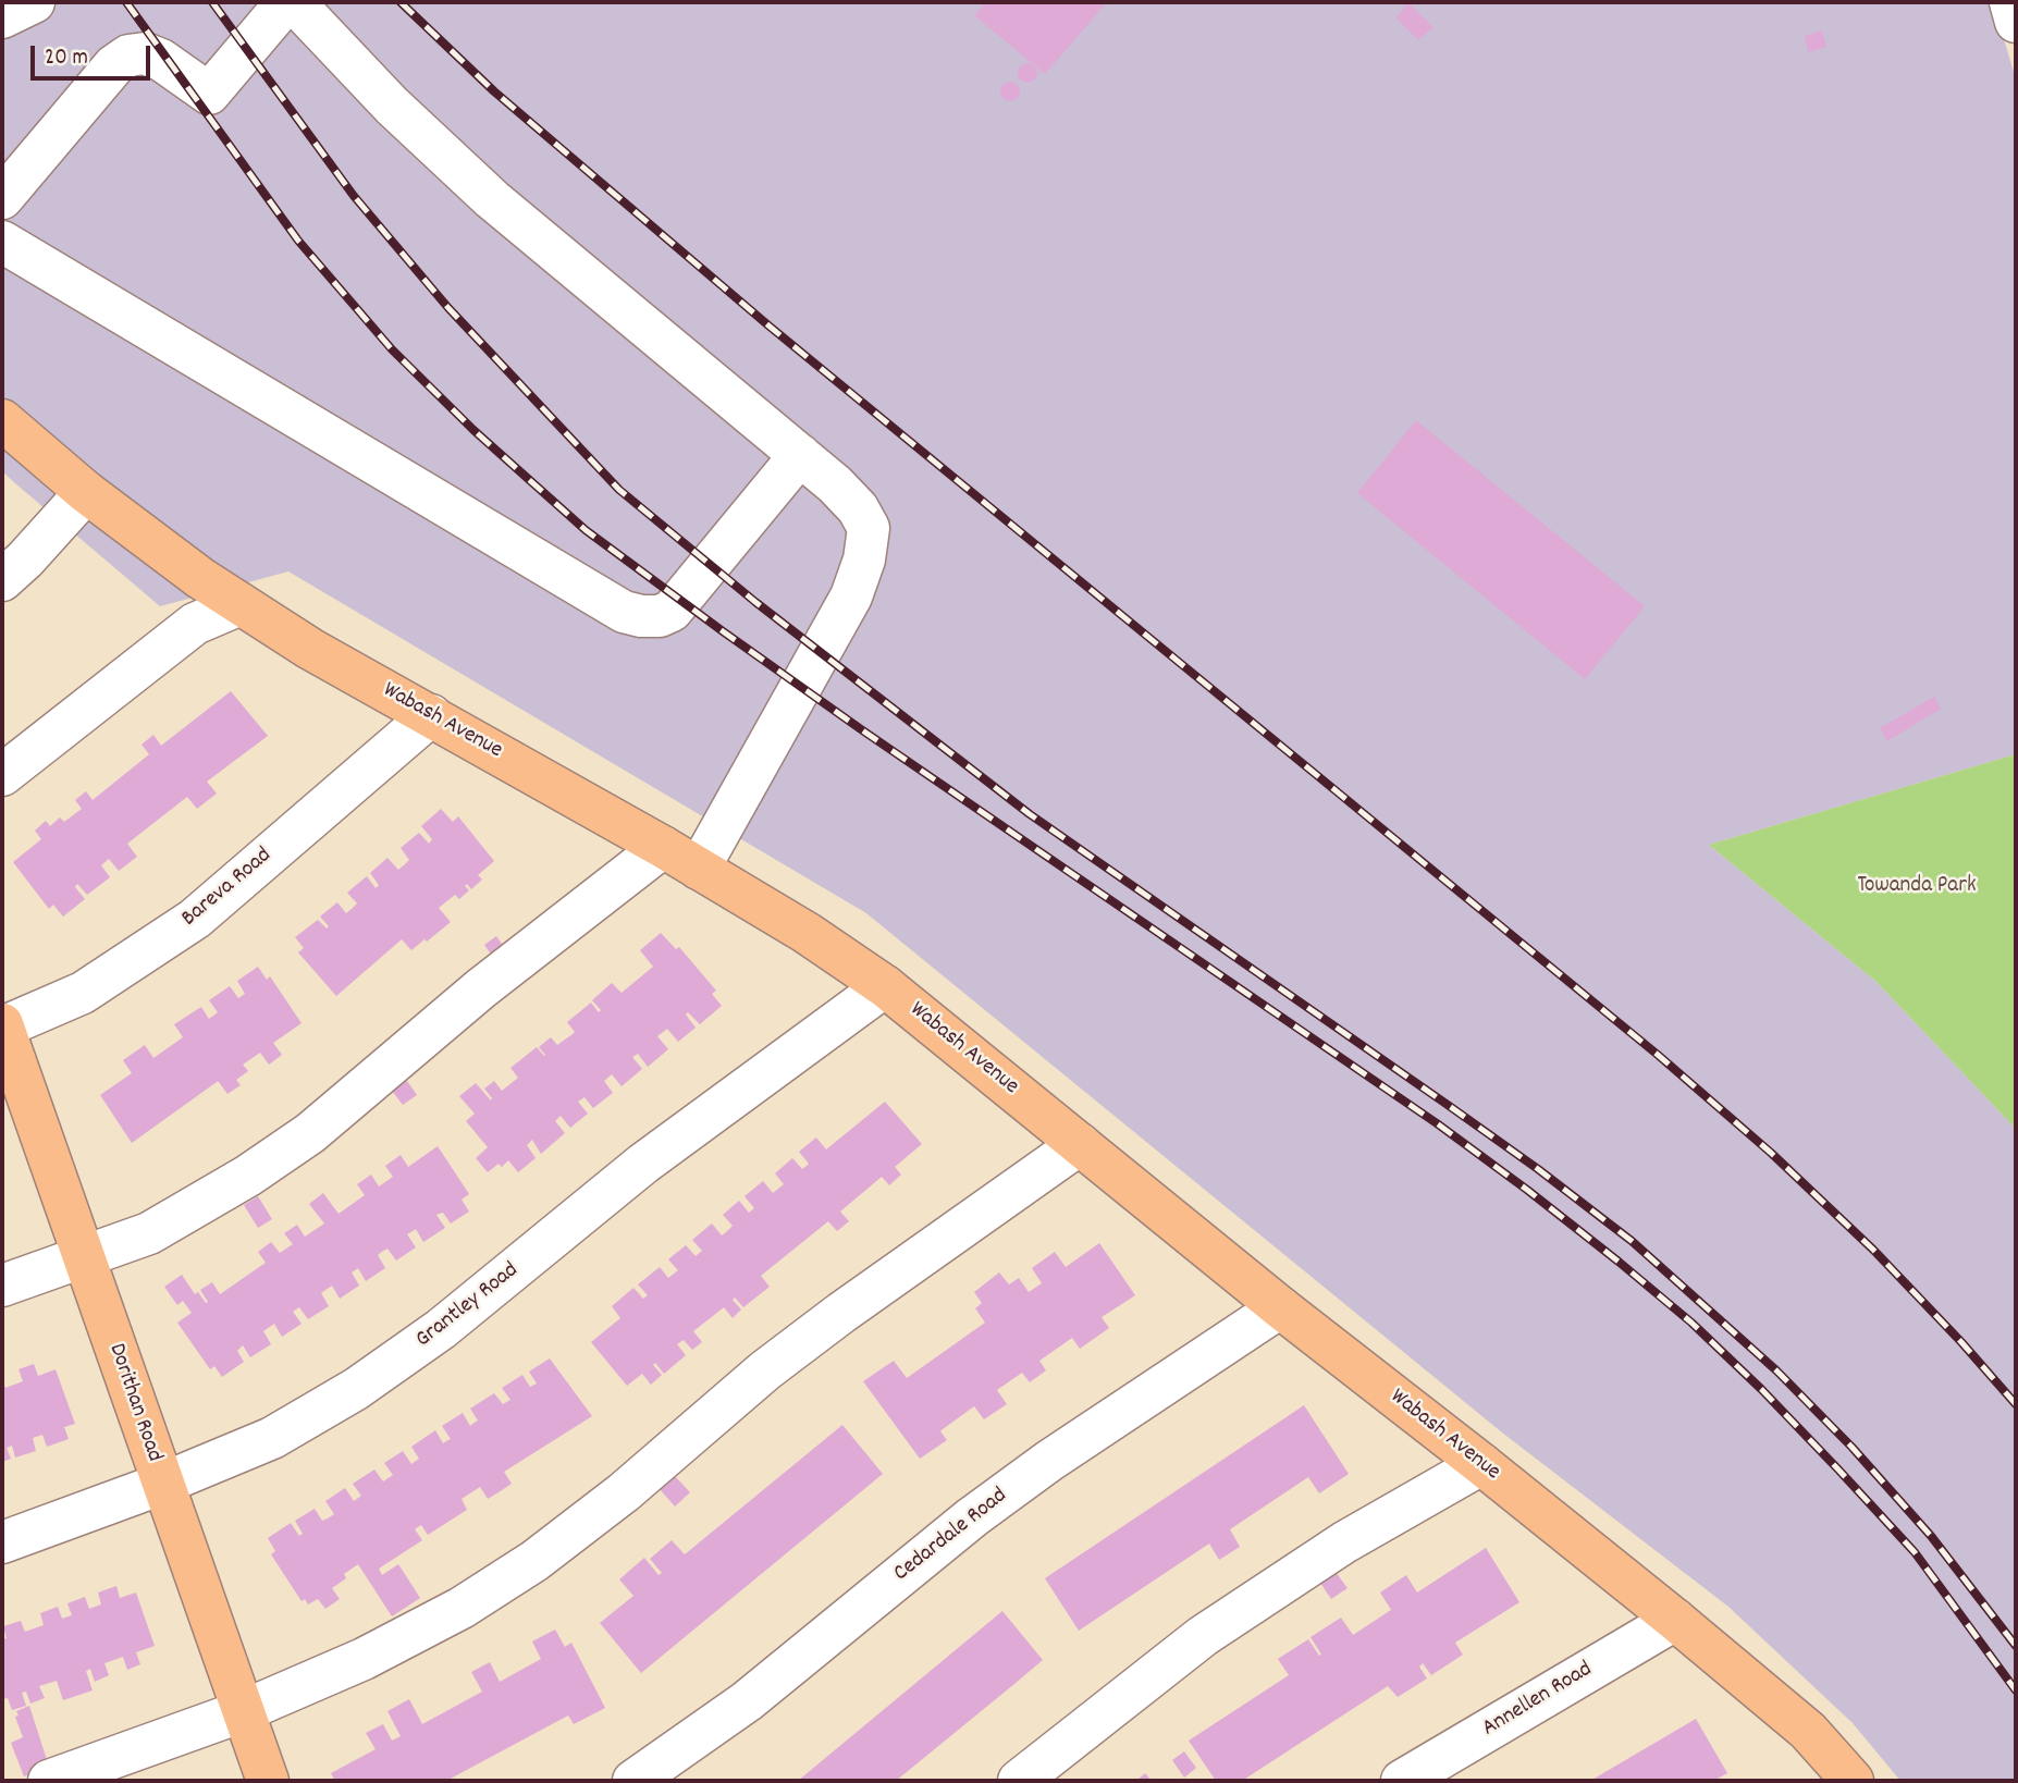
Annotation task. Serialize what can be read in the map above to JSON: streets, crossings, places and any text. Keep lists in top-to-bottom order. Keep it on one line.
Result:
{"streets":{"main road":["Wabash Avenue","Dorithan Road"],"street":["Bareva Road","Grantley Road","Cedardale Road","Annellen Road"]},"crossings":[["Wabash Avenue","Bareva Road"],["Wabash Avenue","Grantley Road"],["Wabash Avenue","Cedardale Road"],["Wabash Avenue","Annellen Road"],["Bareva Road","Dorithan Road"],["Grantley Road","Dorithan Road"]],"parks":["Towanda Park"],"scale_bar":"20 m"}
